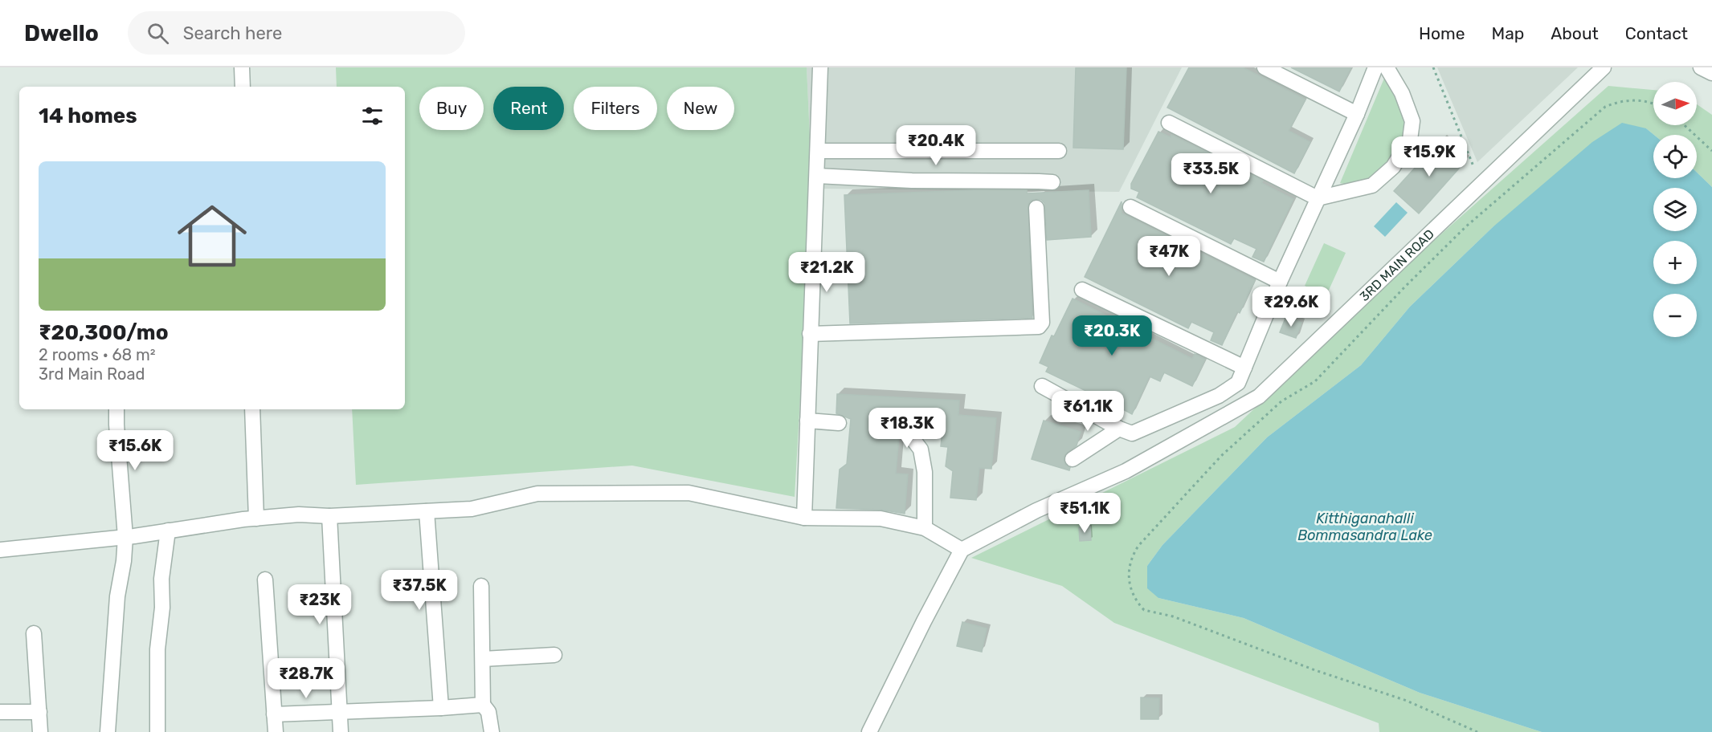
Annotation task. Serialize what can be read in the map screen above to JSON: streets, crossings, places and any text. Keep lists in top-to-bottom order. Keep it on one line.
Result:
{"streets":{"street":["3RD MAIN ROAD"]},"water":["Kitthiganahalli Bommasandra Lake"],"north":"right","page":{"header":"Dwello","search":"Search here","nav":["Home","Map","About","Contact"],"map_buttons":["+","−"],"chip":["Buy","Rent","Filters","New"],"heading":"14 homes","price":["₹20.4K","₹15.9K","₹33.5K","₹47K","₹21.2K","₹29.6K","₹20.3K","₹61.1K","₹18.3K","₹15.6K","₹51.1K","₹37.5K","₹23K","₹28.7K"],"list":[{"name":"₹20,300/mo","note":"2 rooms · 68 m² · 3rd Main Road"}]}}
